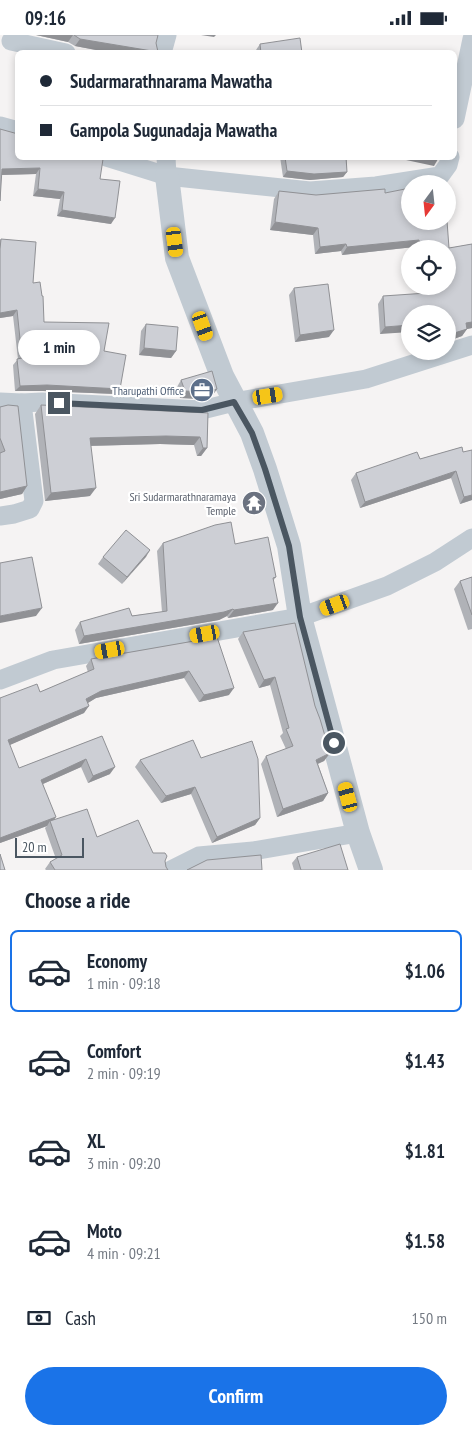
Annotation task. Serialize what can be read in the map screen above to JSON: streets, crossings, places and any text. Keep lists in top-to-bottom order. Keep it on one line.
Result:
{"places":{"office":["Tharupathi Office"],"temple":["Sri Sudarmarathnaramaya Temple"]},"scale_bar":"20 m","north":"bottom","page":{"status":"09:16","banner":["Sudarmarathnarama Mawatha","Gampola Sugunadaja Mawatha"],"bubble":"1 min","scale":"20 m","heading":"Choose a ride","list":[{"name":"Economy","note":"1 min · 09:18","value":"$1.06"},{"name":"Comfort","note":"2 min · 09:19","value":"$1.43"},{"name":"XL","note":"3 min · 09:20","value":"$1.81"},{"name":"Moto","note":"4 min · 09:21","value":"$1.58"}],"pay":["Cash","150 m"],"buttons":"Confirm"}}
